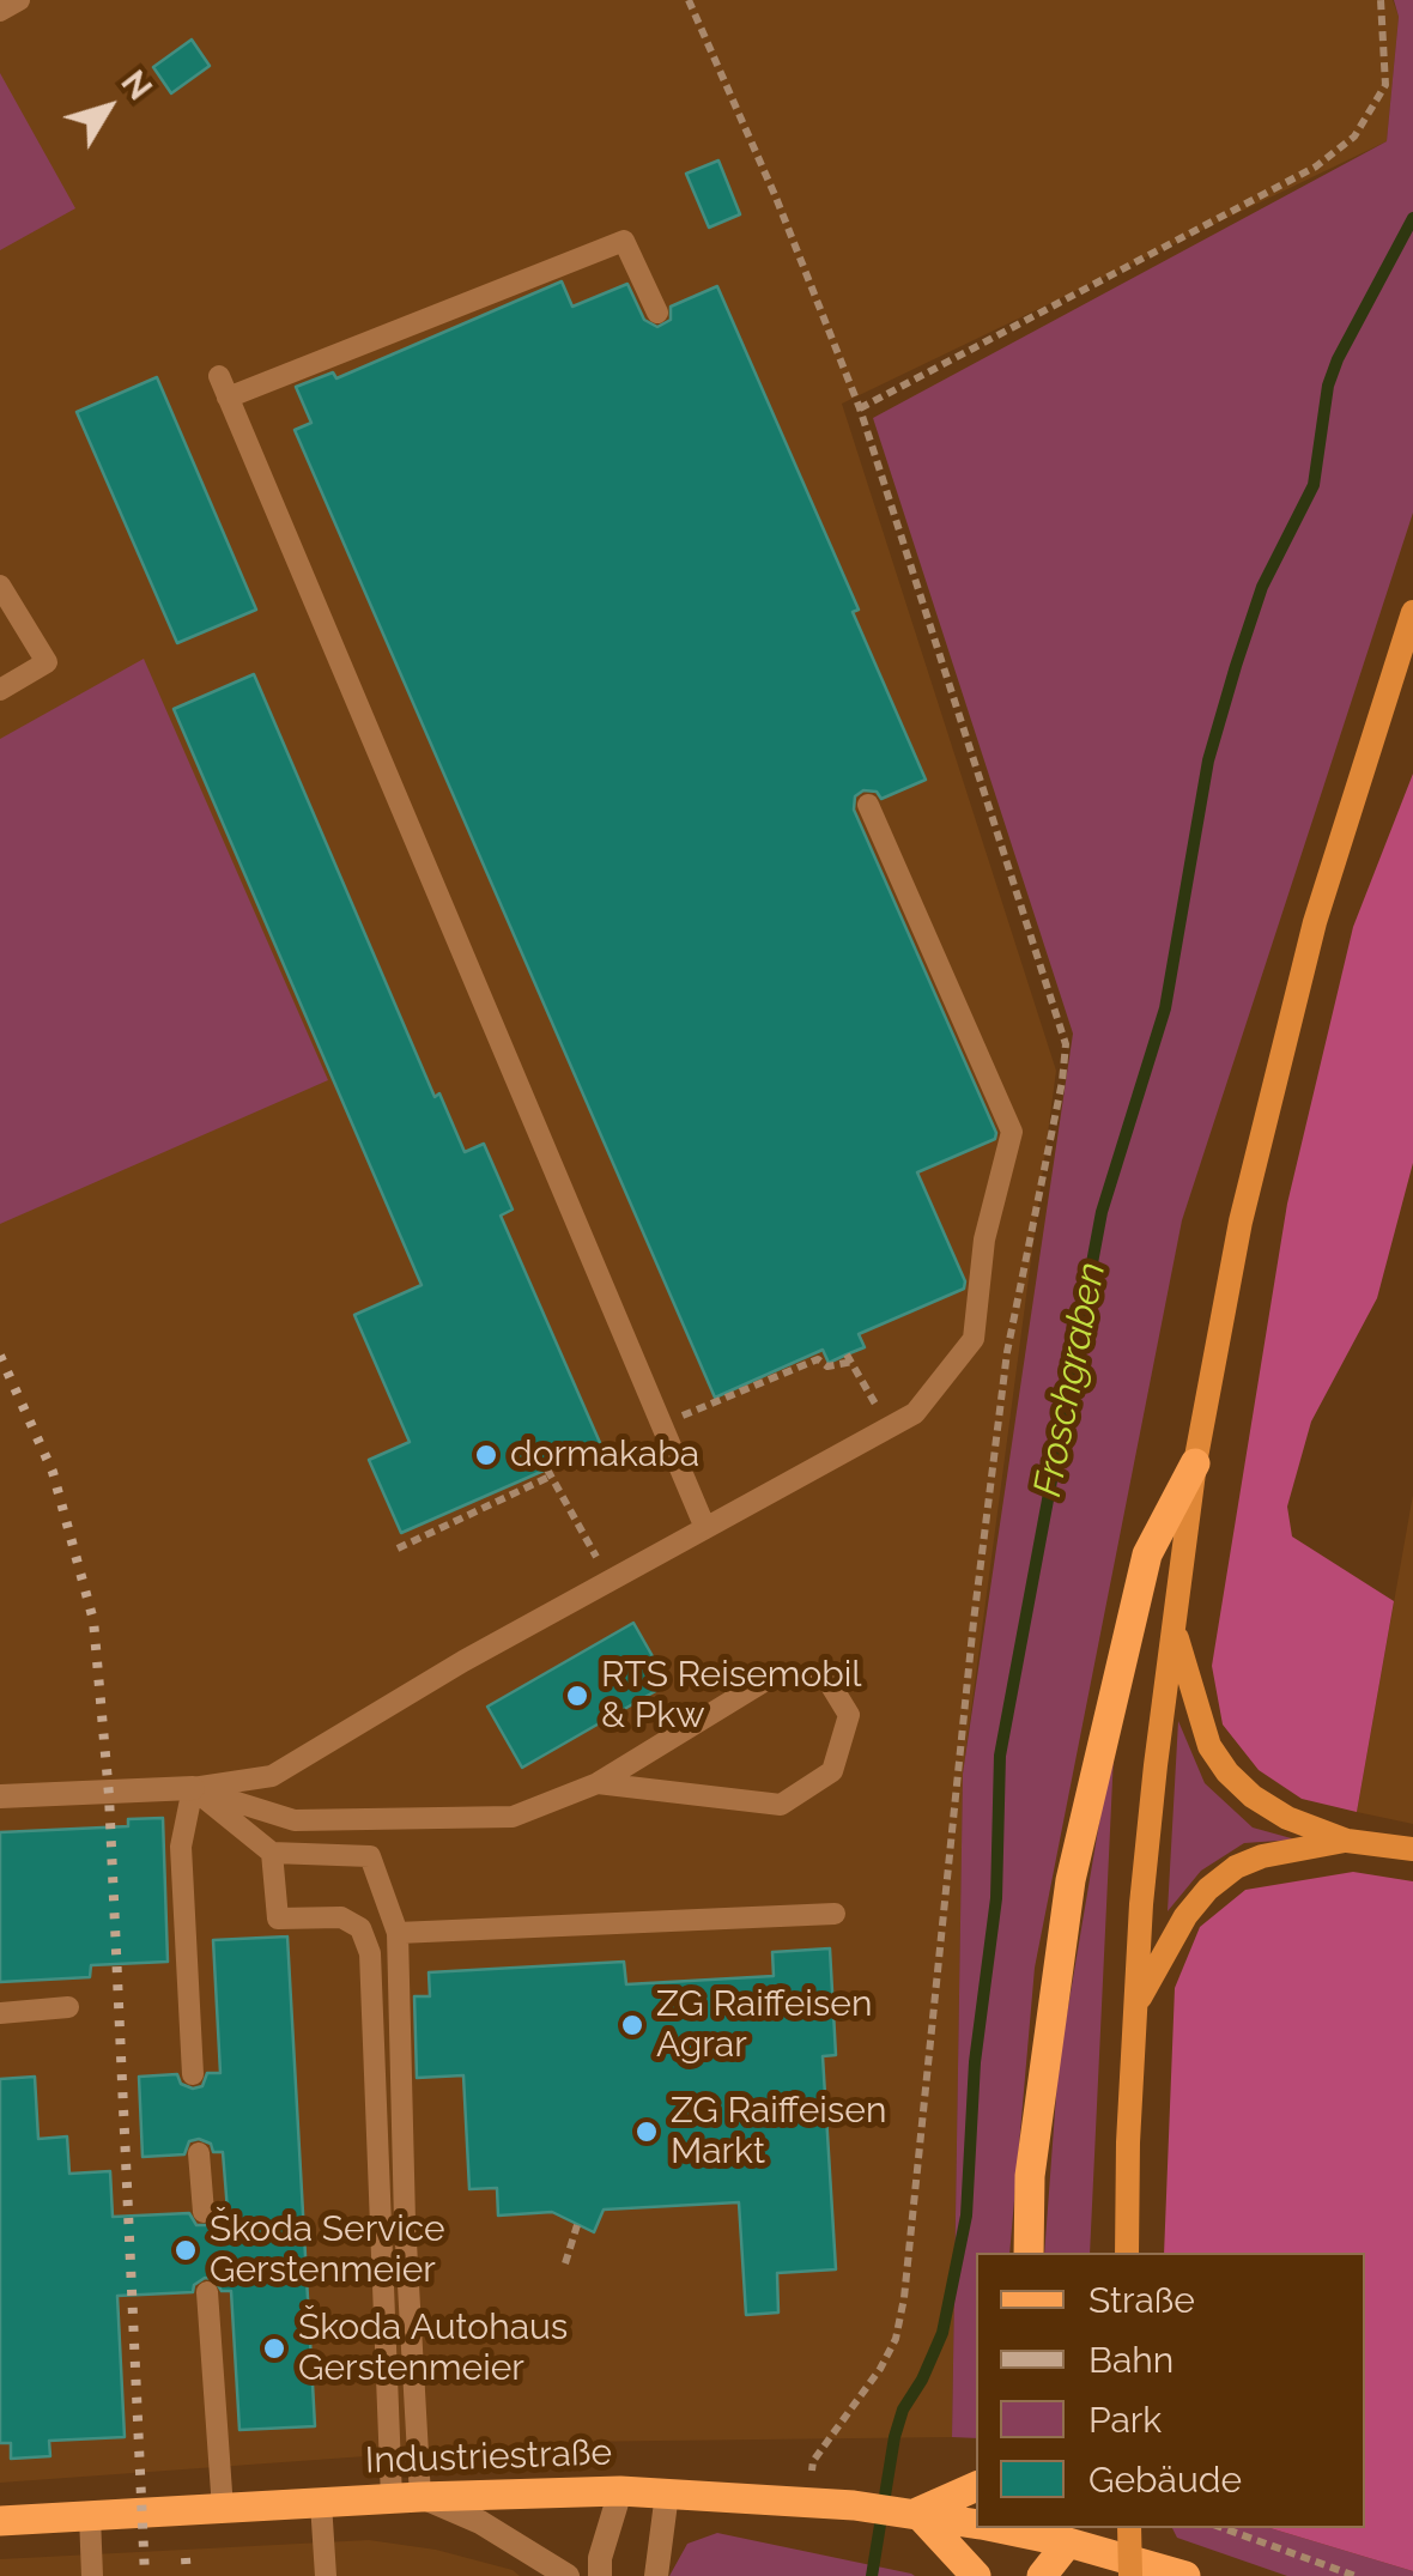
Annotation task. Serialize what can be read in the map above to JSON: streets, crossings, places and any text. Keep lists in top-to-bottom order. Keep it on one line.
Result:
{"streets":{"main road":["Industriestraße"]},"water":["Froschgraben"],"places":["dormakaba","RTS Reisemobil & Pkw","ZG Raiffeisen Agrar","ZG Raiffeisen Markt","Škoda Service Gerstenmeier","Škoda Autohaus Gerstenmeier"],"legend":["Straße","Bahn","Park","Gebäude"],"north":"top right"}
